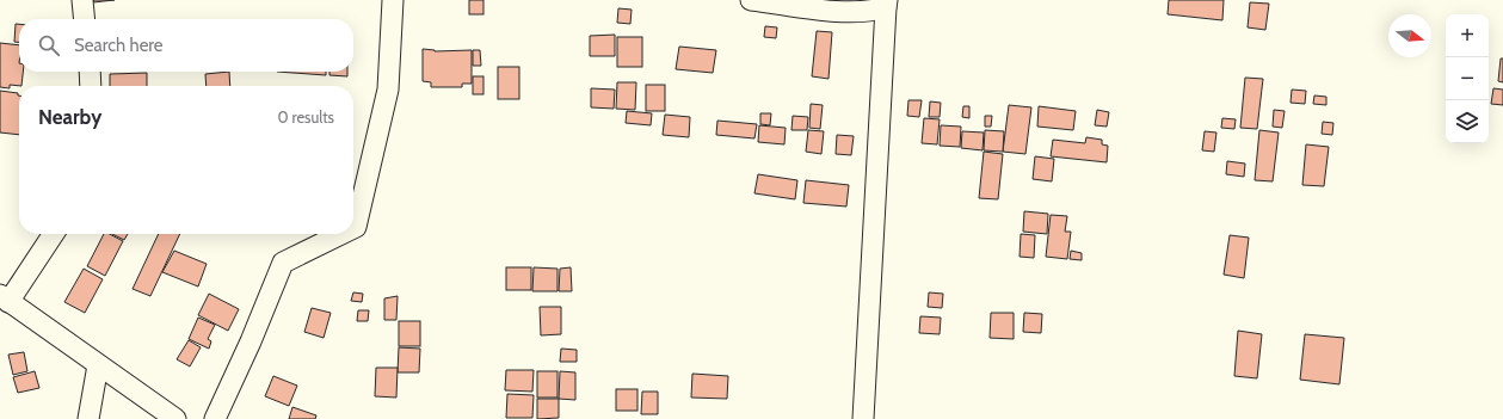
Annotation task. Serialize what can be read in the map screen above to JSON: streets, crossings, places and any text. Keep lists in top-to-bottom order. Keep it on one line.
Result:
{"north":"right","page":{"map_buttons":["+","−"],"search":"Search here","heading":["Nearby","0 results"]}}
